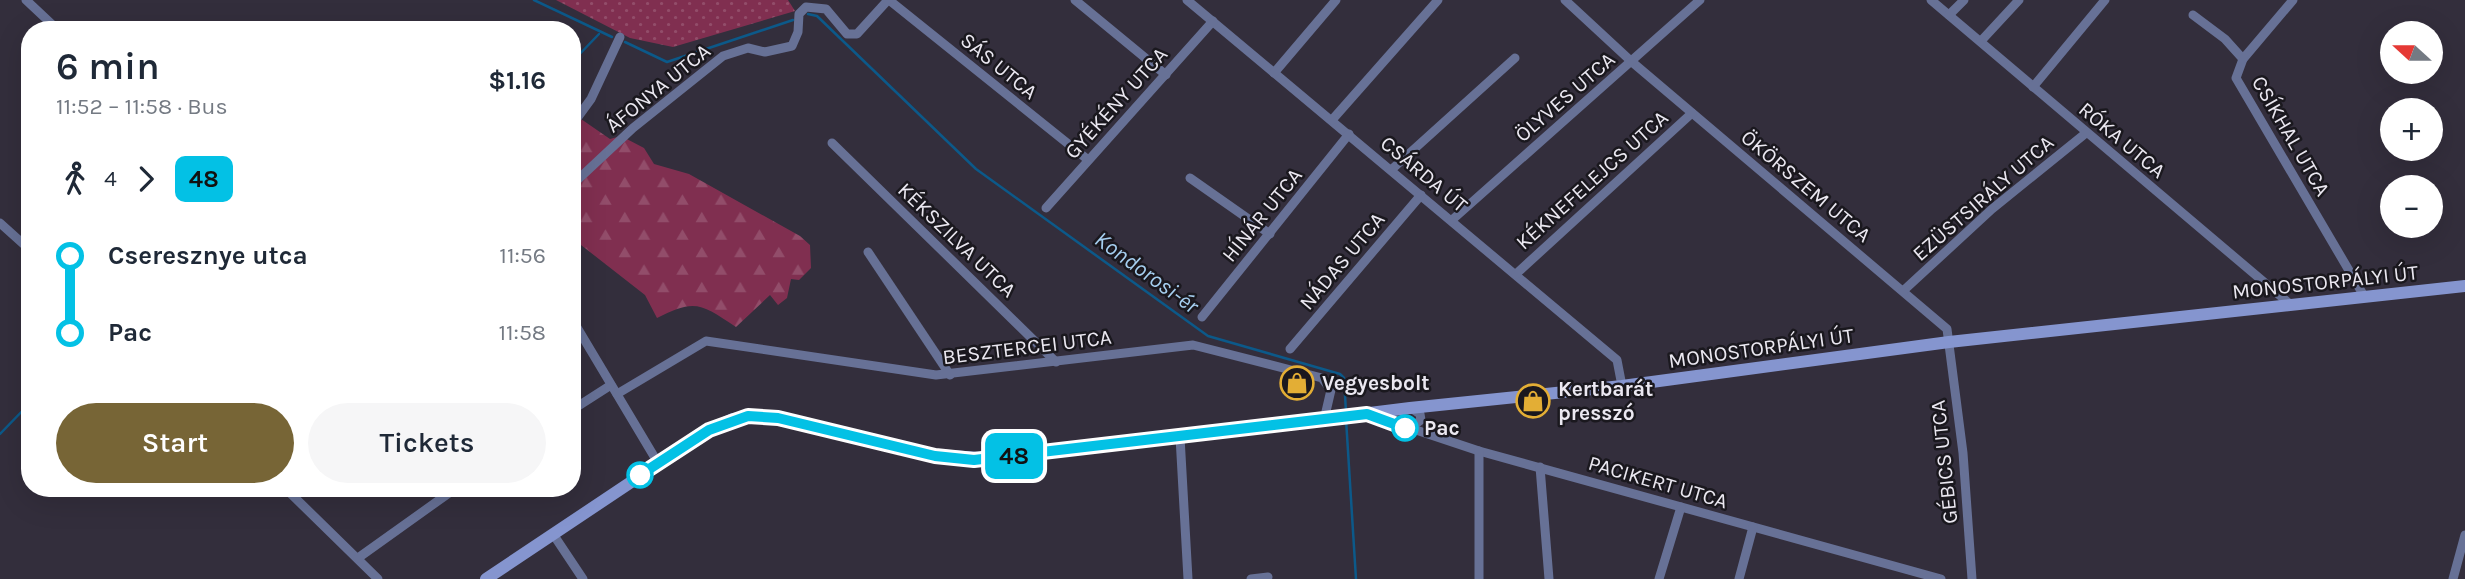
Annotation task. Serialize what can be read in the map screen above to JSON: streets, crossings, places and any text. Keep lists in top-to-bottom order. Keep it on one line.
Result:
{"streets":{"street":["SÁS UTCA","ÁFONYA UTCA","ÖLYVES UTCA","GYÉKÉNY UTCA","CSÍKHAL UTCA","RÓKA UTCA","CSÁRDA ÚT","KÉKNEFELEJCS UTCA","ÖKÖRSZEM UTCA","EZÜSTSIRÁLY UTCA","HÍNÁR UTCA","KÉKSZILVA UTCA","NÁDAS UTCA","MONOSTORPÁLYI ÚT","BESZTERCEI UTCA","GÉBICS UTCA","PACIKERT UTCA"]},"crossings":[["SÁS UTCA","ÁFONYA UTCA"],["SÁS UTCA","GYÉKÉNY UTCA"],["ÖLYVES UTCA","CSÁRDA ÚT"],["ÖLYVES UTCA","ÖKÖRSZEM UTCA"],["GYÉKÉNY UTCA","CSÁRDA ÚT"],["CSÍKHAL UTCA","MONOSTORPÁLYI ÚT"],["RÓKA UTCA","EZÜSTSIRÁLY UTCA"],["RÓKA UTCA","MONOSTORPÁLYI ÚT"],["CSÁRDA ÚT","KÉKNEFELEJCS UTCA"],["CSÁRDA ÚT","HÍNÁR UTCA"],["CSÁRDA ÚT","NÁDAS UTCA"],["CSÁRDA ÚT","MONOSTORPÁLYI ÚT"],["KÉKNEFELEJCS UTCA","ÖKÖRSZEM UTCA"],["ÖKÖRSZEM UTCA","EZÜSTSIRÁLY UTCA"],["ÖKÖRSZEM UTCA","MONOSTORPÁLYI ÚT"],["ÖKÖRSZEM UTCA","GÉBICS UTCA"],["KÉKSZILVA UTCA","BESZTERCEI UTCA"],["MONOSTORPÁLYI ÚT","BESZTERCEI UTCA"],["MONOSTORPÁLYI ÚT","GÉBICS UTCA"],["MONOSTORPÁLYI ÚT","PACIKERT UTCA"]],"water":["Kondorosi-ér"],"places":{"shop":["Vegyesbolt","Kertbarát presszó"],"other":["Pac"]},"lines":["bus line 48"],"north":"left","page":{"on_map":"48","map_buttons":["+","−"],"heading":["6 min","11:52 – 11:58 · Bus","$1.16"],"legs":["4","48"],"list":[{"name":"Cseresznye utca","value":"11:56"},{"name":"Pac","value":"11:58"}],"buttons":["Start","Tickets"]}}
